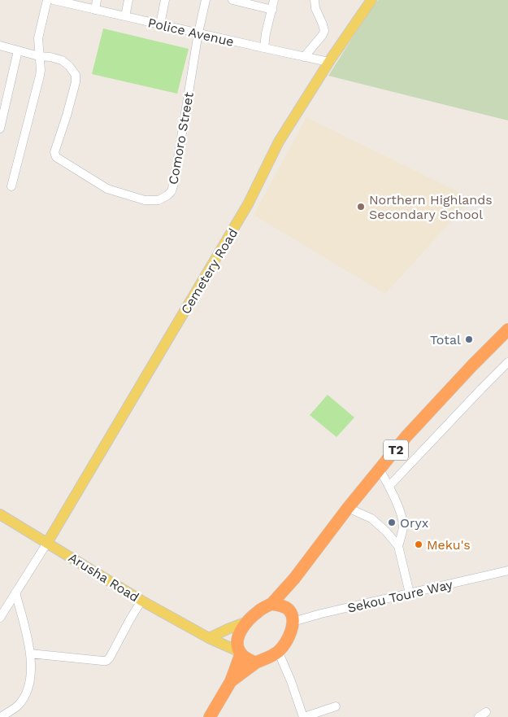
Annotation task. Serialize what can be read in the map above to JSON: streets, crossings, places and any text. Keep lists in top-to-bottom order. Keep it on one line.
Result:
{"streets":{"highway":["T2"],"main road":["Cemetery Road","Arusha Road"],"street":["Police Avenue","Comoro Street","Sekou Toure Way"]},"crossings":[["Police Avenue","Comoro Street"],["Police Avenue","Cemetery Road"],["Cemetery Road","Arusha Road"],["T2","Arusha Road"],["T2","Sekou Toure Way"],["Arusha Road","Sekou Toure Way"]],"places":["Northern Highlands Secondary School","Total","Oryx","Meku's"]}
